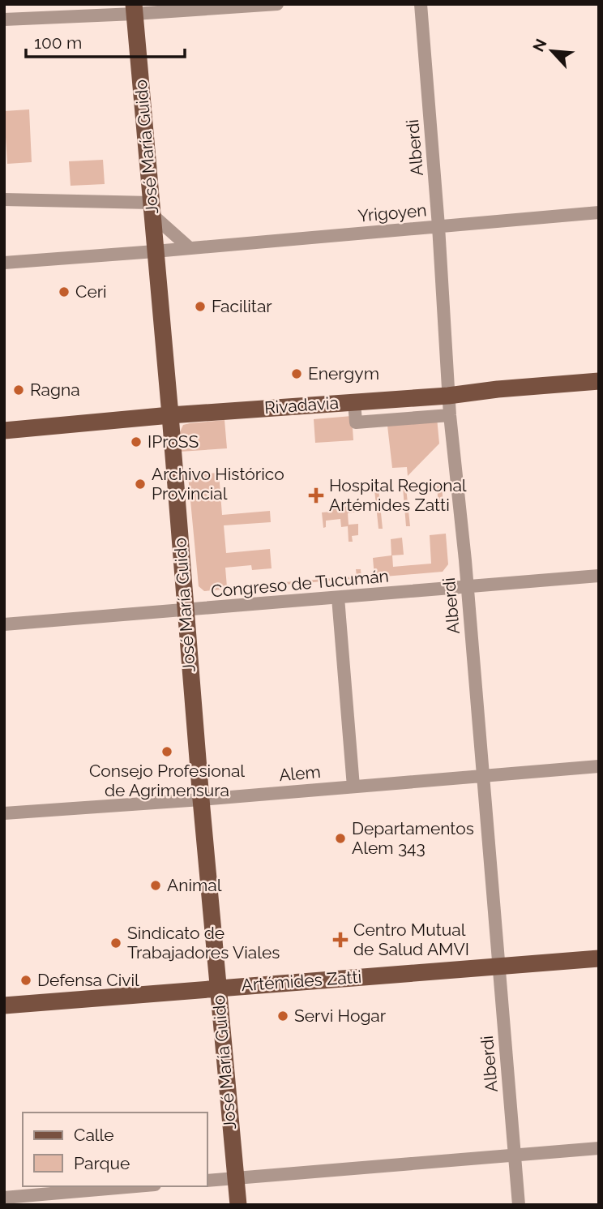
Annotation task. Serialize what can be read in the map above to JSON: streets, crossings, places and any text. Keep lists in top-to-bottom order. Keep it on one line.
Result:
{"streets":{"main road":["José María Guido","Rivadavia","Artémides Zatti"],"street":["Alberdi","Yrigoyen","Congreso de Tucumán","Alem"]},"crossings":[["José María Guido","Yrigoyen"],["José María Guido","Rivadavia"],["José María Guido","Congreso de Tucumán"],["José María Guido","Alem"],["José María Guido","Artémides Zatti"],["Alberdi","Yrigoyen"],["Alberdi","Rivadavia"],["Alberdi","Congreso de Tucumán"],["Alberdi","Alem"],["Alberdi","Artémides Zatti"]],"places":{"other":["Ceri","Facilitar","Energym","Ragna","IProSS","Archivo Histórico Provincial","Consejo Profesional de Agrimensura","Departamentos Alem 343","Animal","Sindicato de Trabajadores Viales","Defensa Civil","Servi Hogar"],"health":["Hospital Regional Artémides Zatti","Centro Mutual de Salud AMVI"]},"legend":["Calle","Parque"],"scale_bar":"100 m","north":"top left"}
